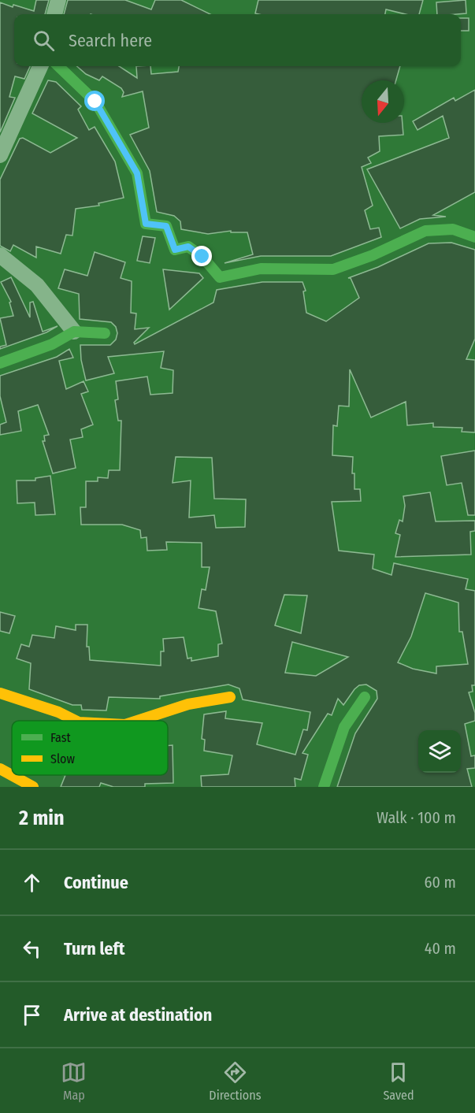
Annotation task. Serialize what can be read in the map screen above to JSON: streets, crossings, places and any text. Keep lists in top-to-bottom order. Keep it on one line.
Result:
{"legend":["Fast","Slow"],"north":"bottom","page":{"search":"Search here","heading":["2 min","Walk · 100 m"],"list":[["Continue","60 m"],["Turn left","40 m"],"Arrive at destination"],"nav":["Map","Directions","Saved"]}}
